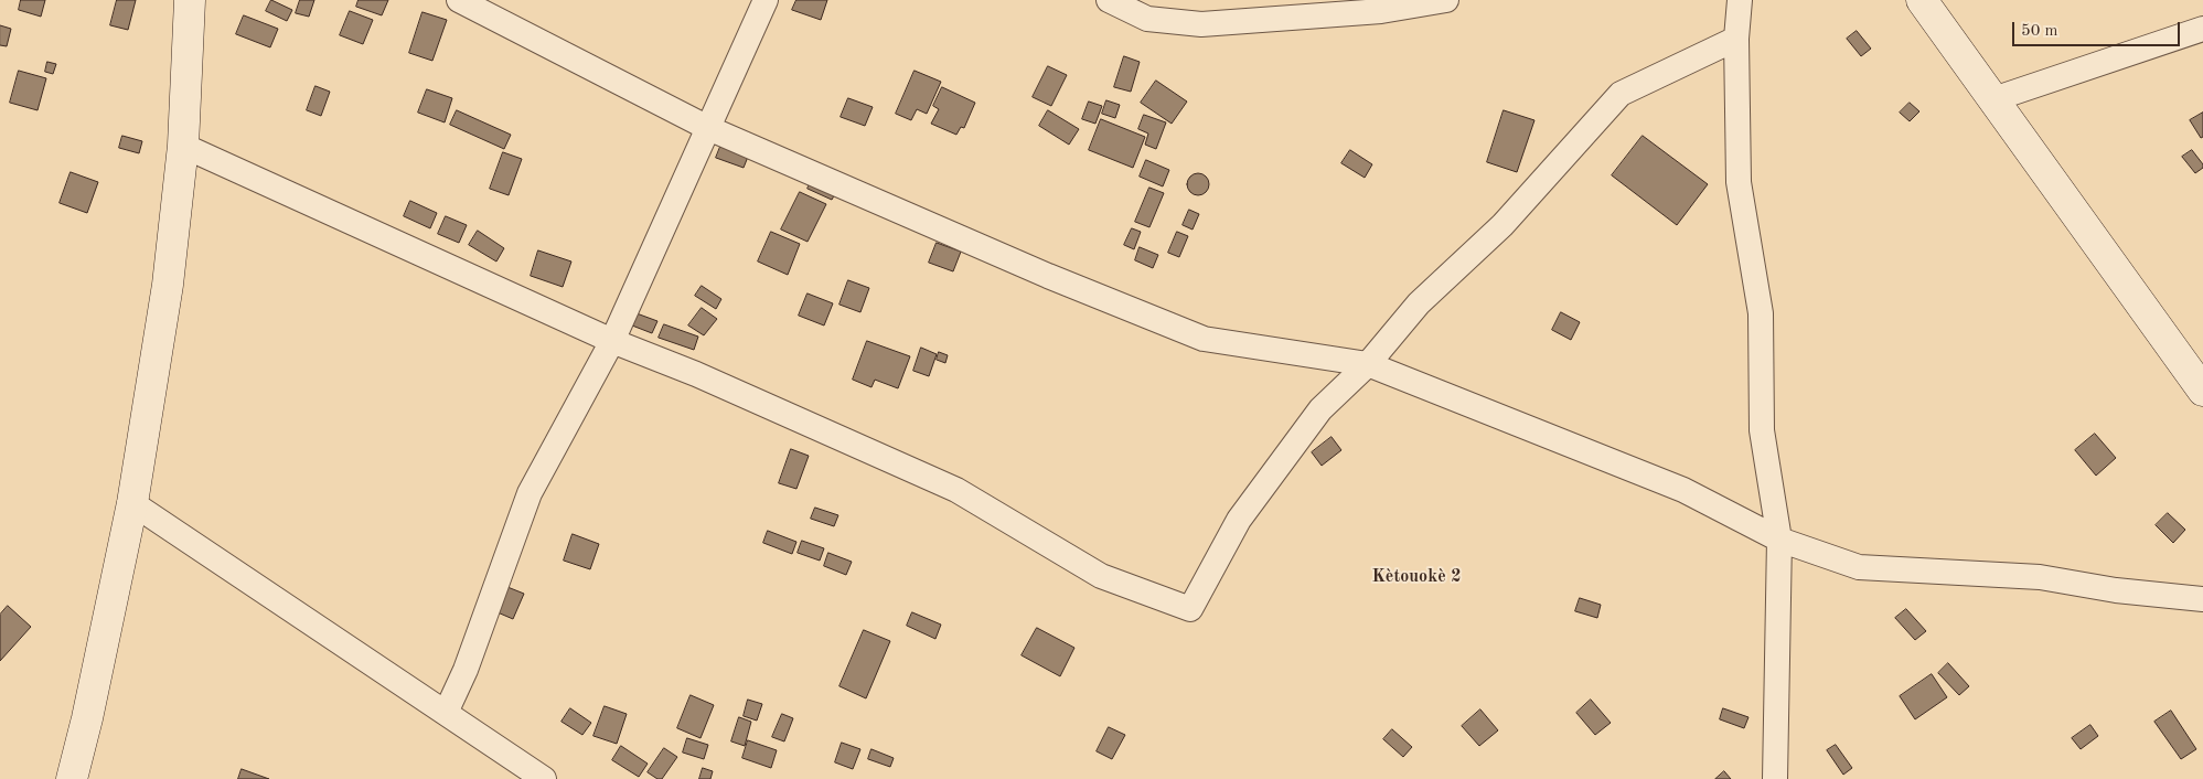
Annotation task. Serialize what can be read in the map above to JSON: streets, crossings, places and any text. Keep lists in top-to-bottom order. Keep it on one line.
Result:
{"districts":["Kètouokè 2"],"scale_bar":"50 m"}
